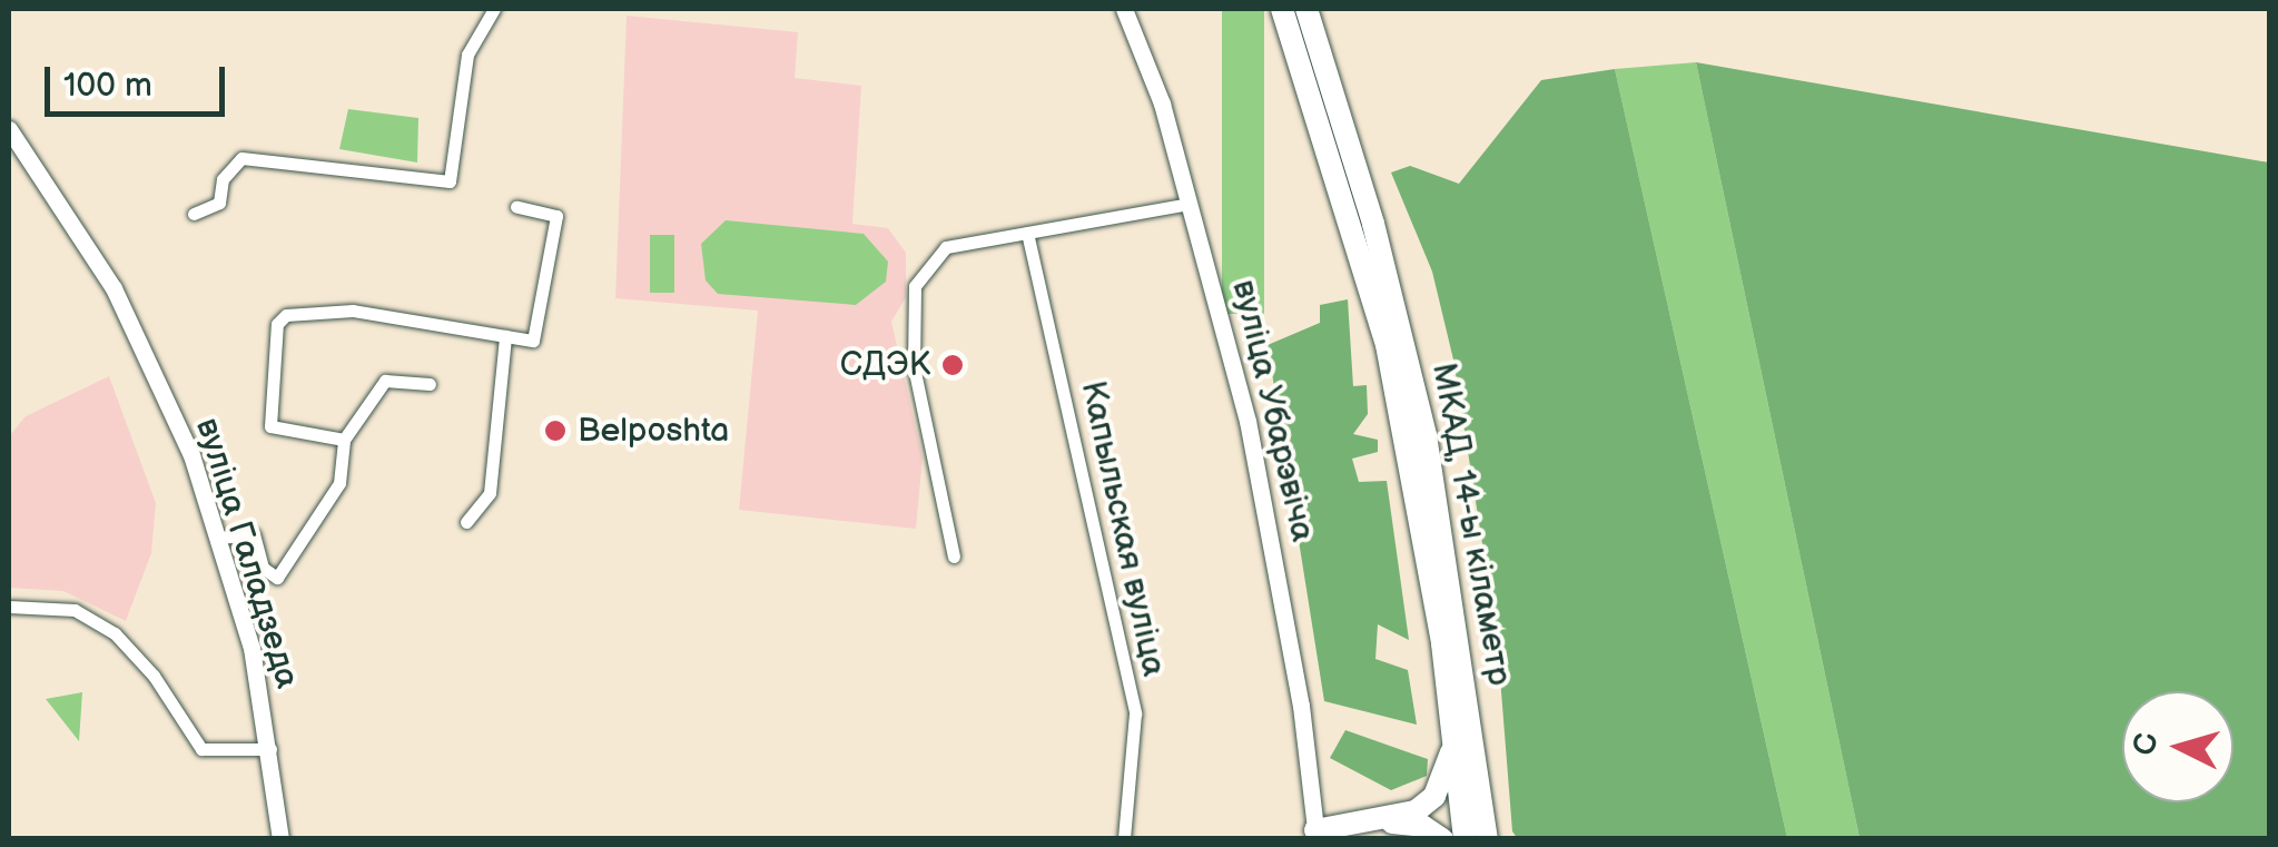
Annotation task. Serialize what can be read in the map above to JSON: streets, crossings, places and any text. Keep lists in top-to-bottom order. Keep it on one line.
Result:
{"streets":{"highway":["МКАД, 14-ы кіламетр"],"main road":["вуліца Убарэвіча","вуліца Галадзеда"],"street":["Капыльская вуліца"]},"places":["СДЭК","Belposhta"],"scale_bar":"100 m","north":"left"}
